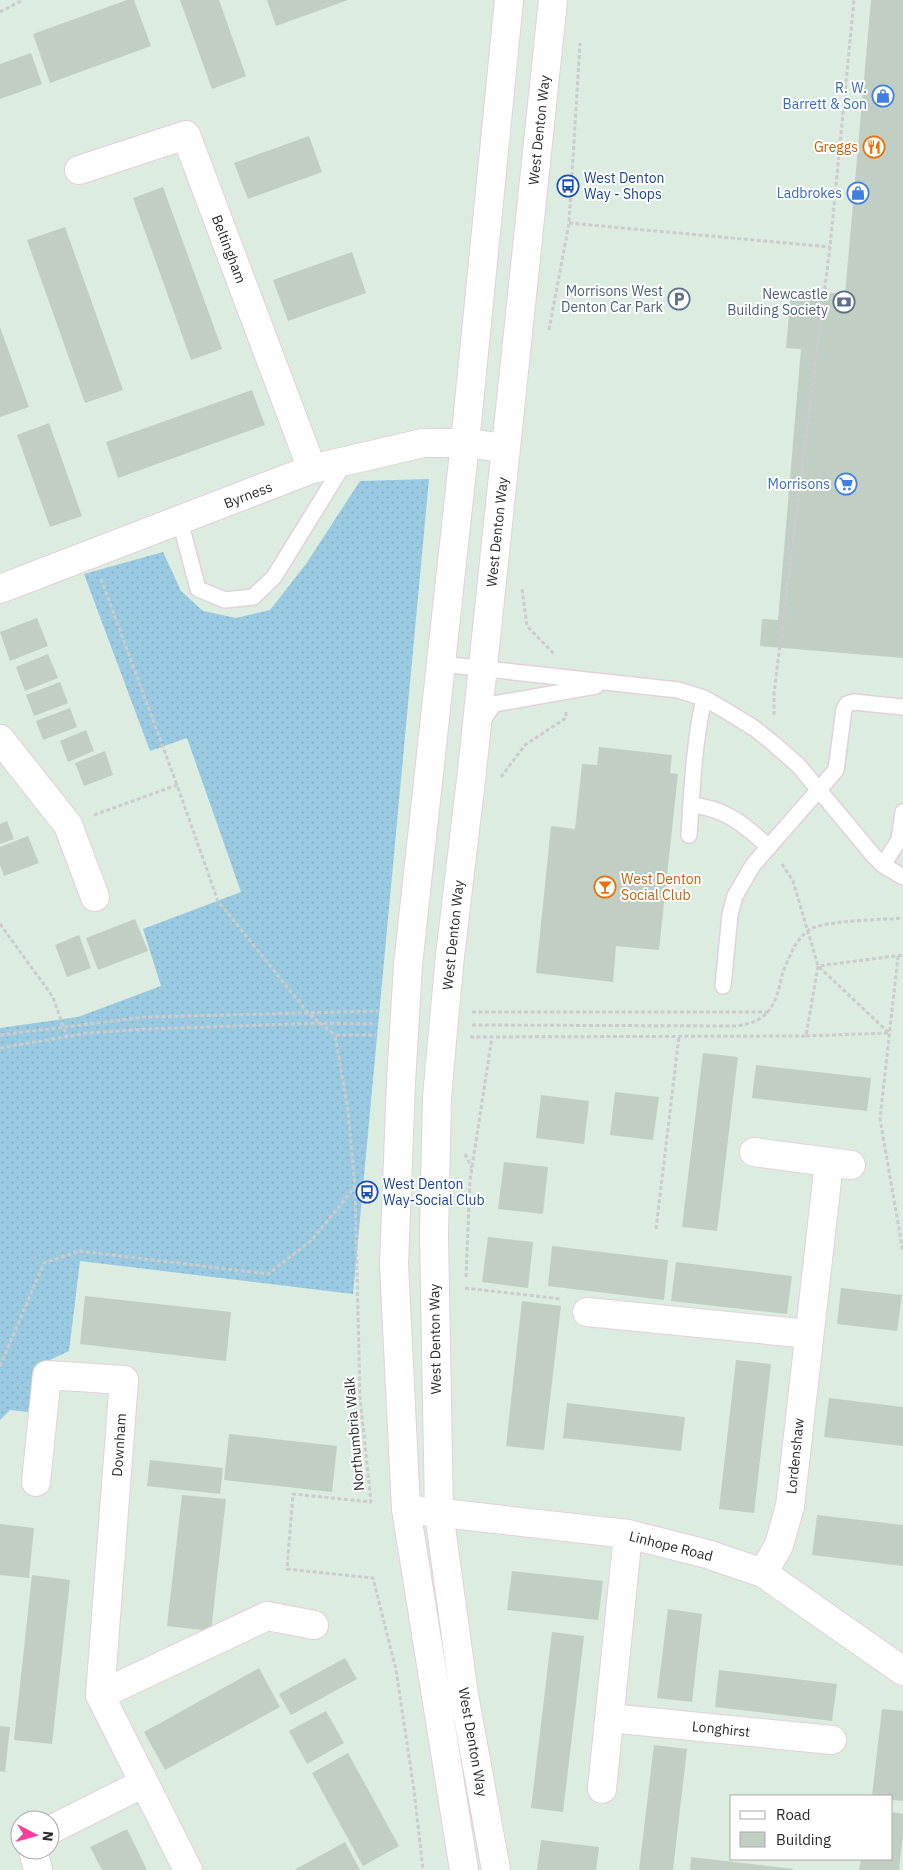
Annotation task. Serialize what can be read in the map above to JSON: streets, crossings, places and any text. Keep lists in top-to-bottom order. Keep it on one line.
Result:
{"streets":{"street":["West Denton Way","Beltingham","Byrness","Downham","Lordenshaw","Linhope Road","Longhirst"],"path":["Northumbria Walk"]},"crossings":[["West Denton Way","Byrness"],["West Denton Way","Linhope Road"],["Beltingham","Byrness"],["Lordenshaw","Linhope Road"]],"places":{"shop":["R. W. Barrett & Son","Ladbrokes"],"restaurant":["Greggs"],"bus stop":["West Denton Way - Shops","West Denton Way-Social Club"],"parking":["Morrisons West Denton Car Park"],"bank":["Newcastle Building Society"],"supermarket":["Morrisons"],"bar":["West Denton Social Club"]},"legend":["Road","Building"],"north":"right"}
